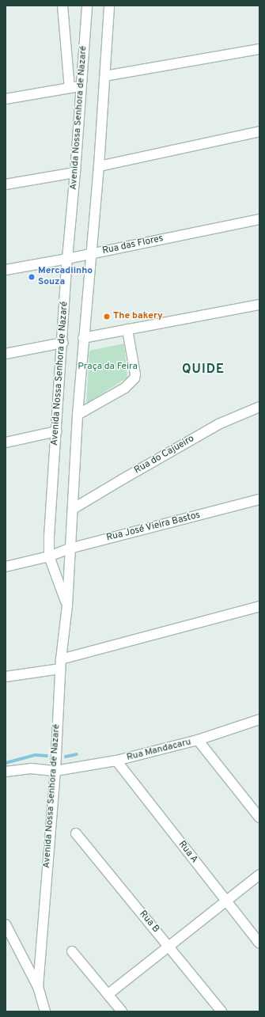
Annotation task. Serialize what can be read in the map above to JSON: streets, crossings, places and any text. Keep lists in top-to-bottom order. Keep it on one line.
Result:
{"streets":{"street":["Avenida Nossa Senhora de Nazaré","Rua das Flores","Rua do Cajueiro","Rua José Vieira Bastos","Rua Mandacaru","Rua A","Rua B"]},"crossings":[["Avenida Nossa Senhora de Nazaré","Rua das Flores"],["Avenida Nossa Senhora de Nazaré","Rua do Cajueiro"],["Avenida Nossa Senhora de Nazaré","Rua José Vieira Bastos"],["Avenida Nossa Senhora de Nazaré","Rua Mandacaru"],["Rua Mandacaru","Rua A"]],"districts":["QUIDE"],"parks":["Praça da Feira"],"places":["Mercadiinho Souza","The bakery"]}
